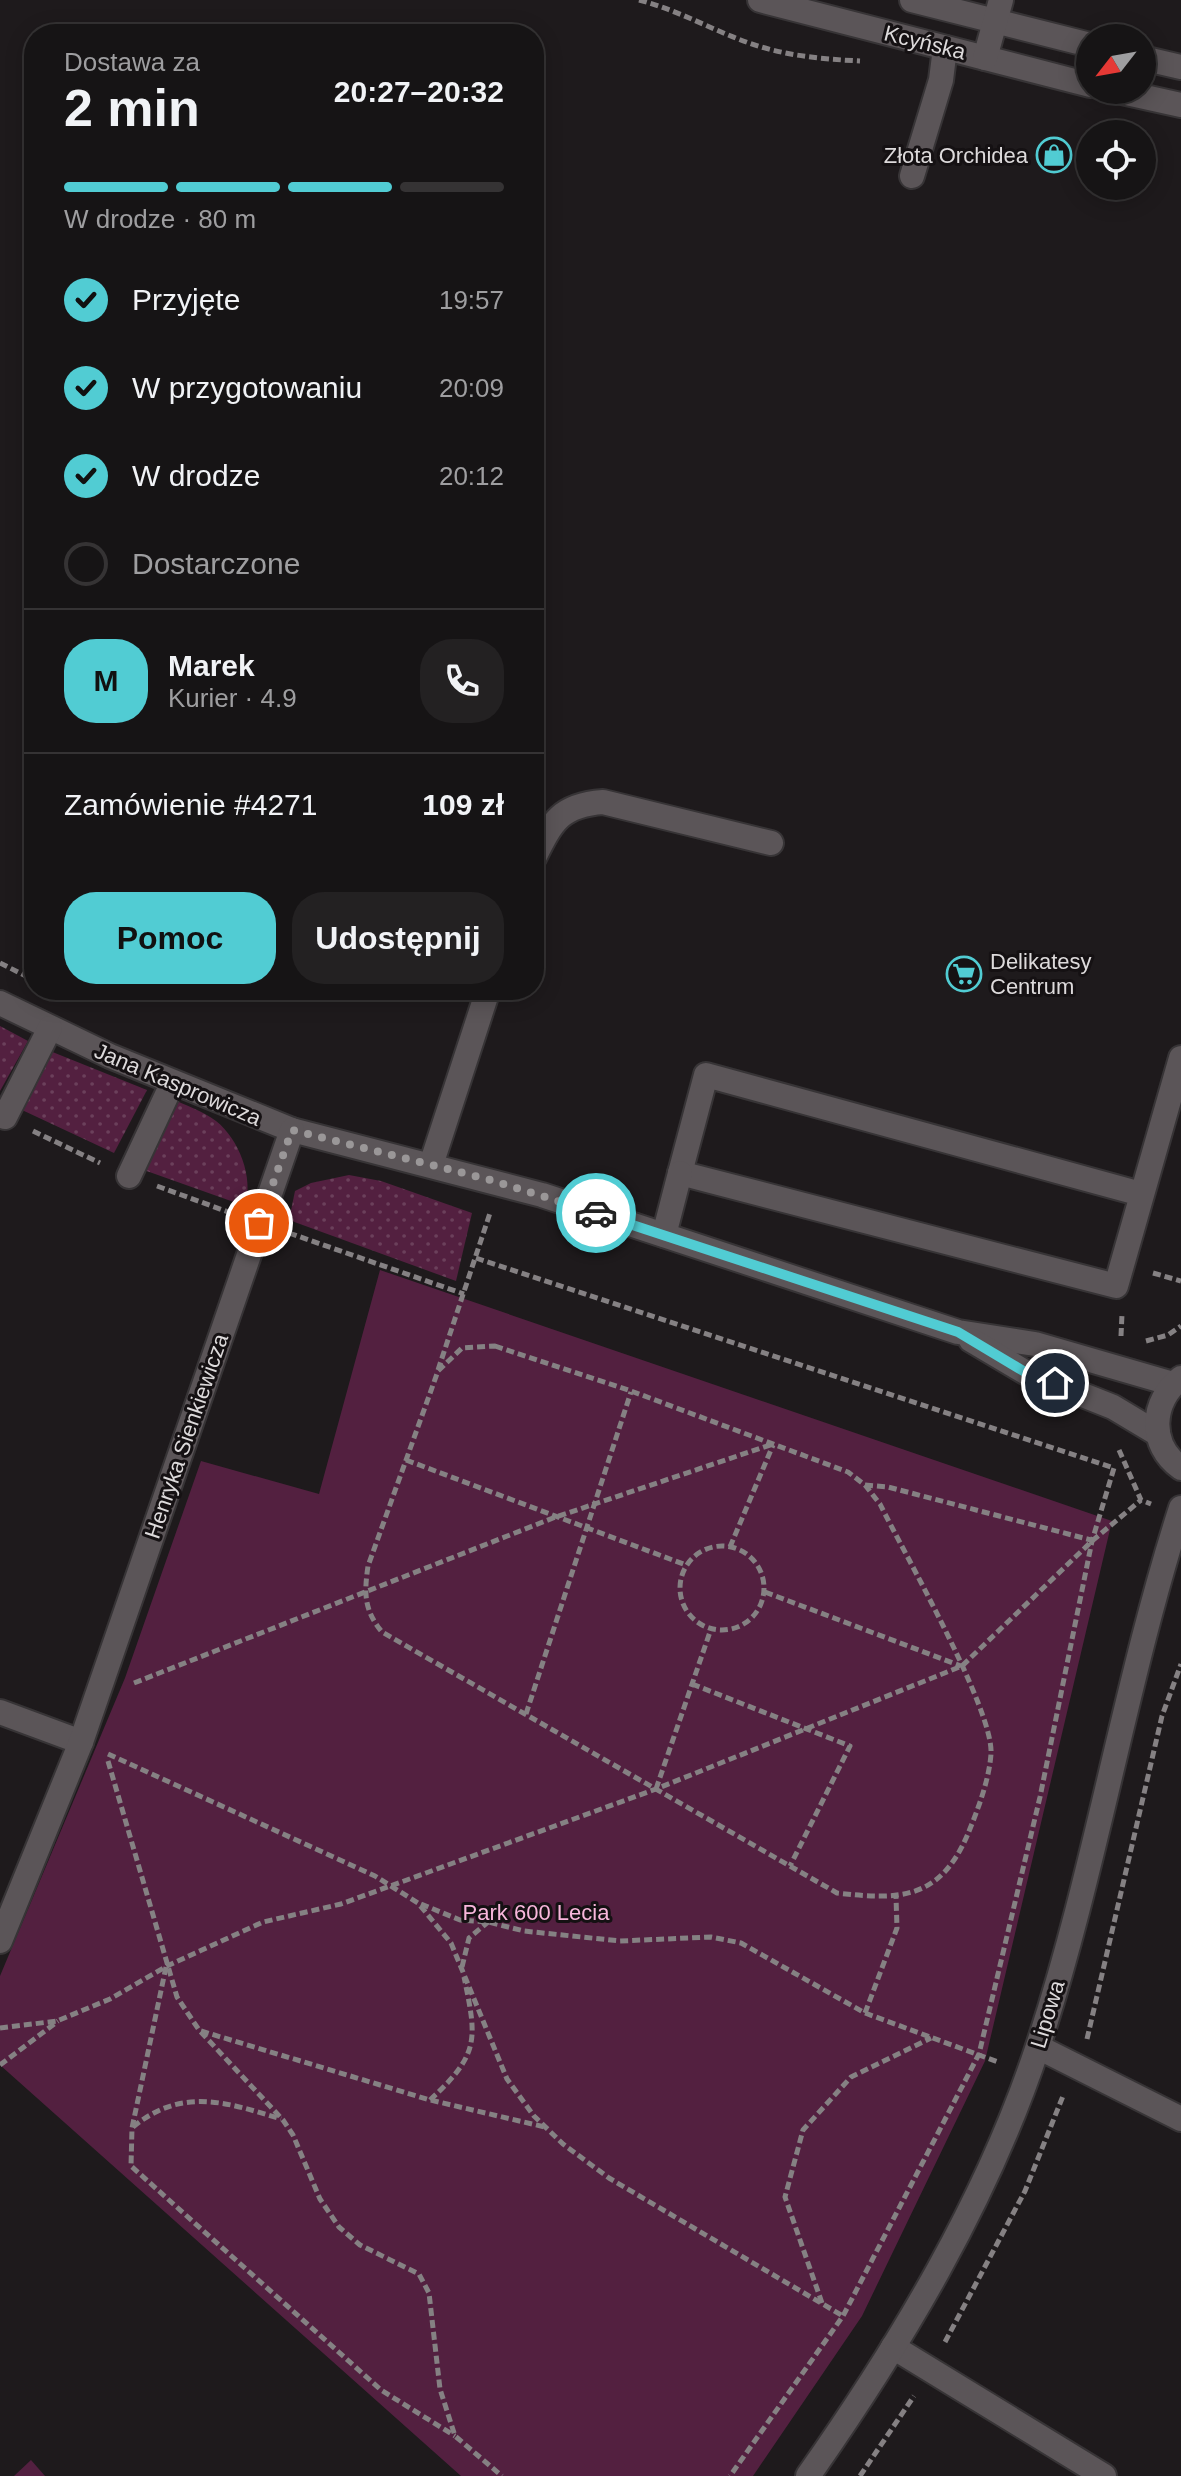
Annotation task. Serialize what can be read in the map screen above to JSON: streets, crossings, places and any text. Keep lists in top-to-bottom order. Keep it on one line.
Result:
{"streets":{"street":["Kcyńska","Jana Kasprowicza","Henryka Sienkiewicza","Lipowa"]},"crossings":[["Jana Kasprowicza","Henryka Sienkiewicza"]],"parks":["Park 600 Lecia"],"places":{"shop":["Złota Orchidea"],"supermarket":["Delikatesy Centrum"]},"north":"bottom left","page":{"heading":["2 min","Dostawa za","20:27–20:32"],"panel":["Marek","Kurier · 4.9","Zamówienie #4271","109 zł"],"bar":"W drodze · 80 m","list":[["Przyjęte","19:57"],["W przygotowaniu","20:09"],["W drodze","20:12"],"Dostarczone"],"round":"M","buttons":["Pomoc","Udostępnij"]}}
